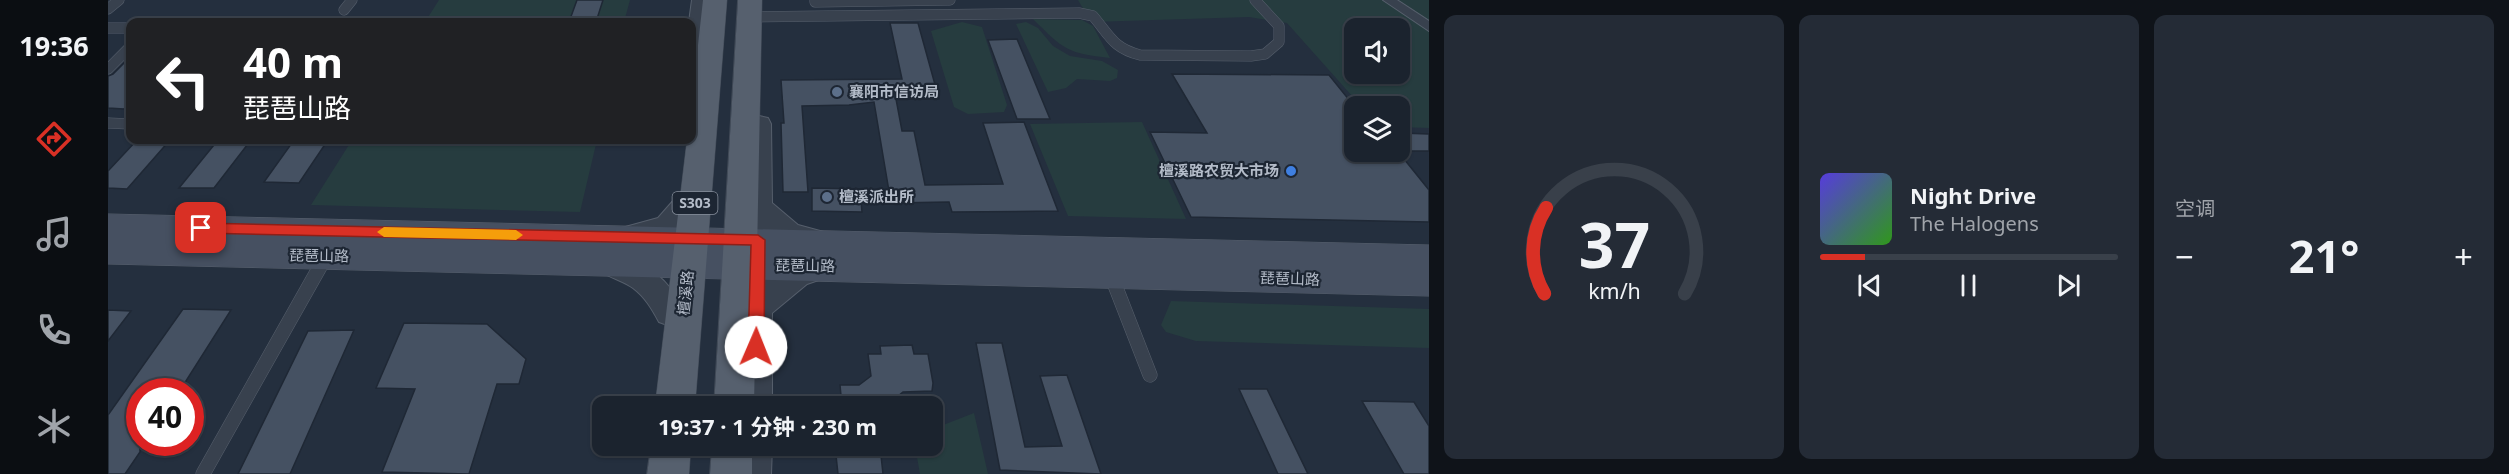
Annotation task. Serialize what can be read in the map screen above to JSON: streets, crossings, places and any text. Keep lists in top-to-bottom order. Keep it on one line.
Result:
{"streets":{"main road":["S303","琵琶山路","檀溪路"]},"crossings":[["琵琶山路","檀溪路"]],"places":["襄阳市信访局","檀溪路农贸大市场","檀溪派出所"],"page":{"tabs":"19:36","tile":"空调","turn":["40 m","琵琶山路"],"song":["Night Drive","The Halogens"],"heat":["−","21°","+"],"limit":"40","trip":"19:37 · 1 分钟 · 230 m","gauge":["37","km/h"]}}
